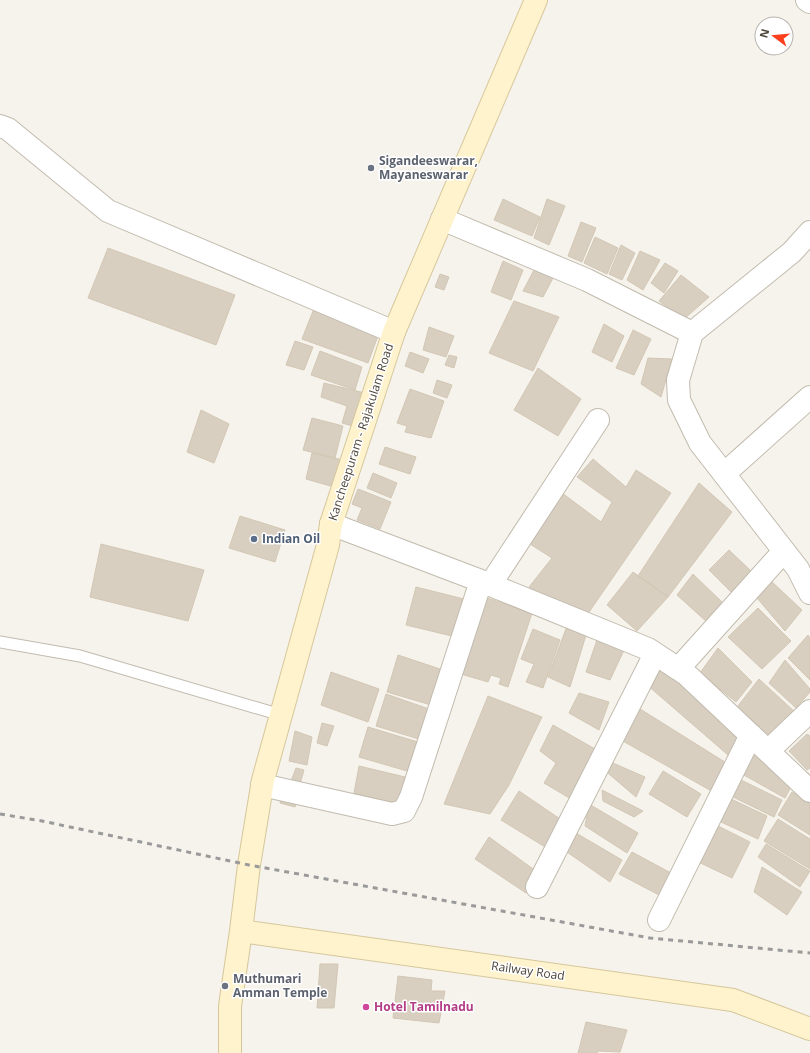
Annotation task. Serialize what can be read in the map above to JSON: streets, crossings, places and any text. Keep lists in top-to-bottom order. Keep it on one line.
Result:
{"streets":{"main road":["Kancheepuram - Rajakulam Road","Railway Road"]},"crossings":[["Kancheepuram - Rajakulam Road","Railway Road"]],"places":["Sigandeeswarar, Mayaneswarar","Indian Oil","Muthumari Amman Temple","Hotel Tamilnadu"],"north":"left"}
